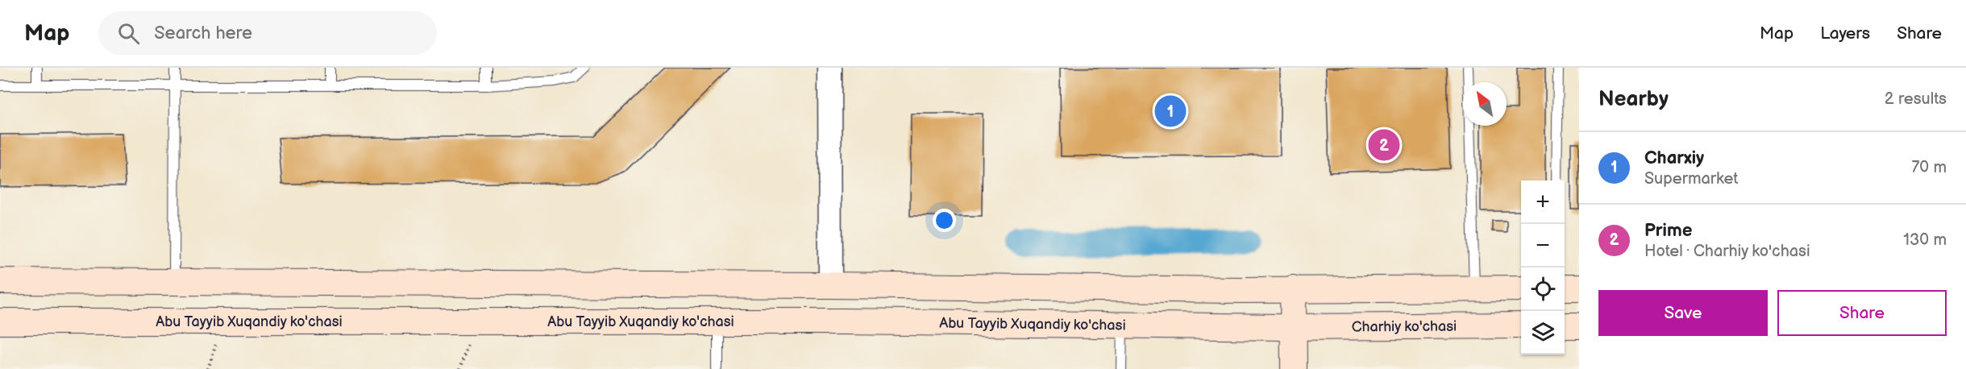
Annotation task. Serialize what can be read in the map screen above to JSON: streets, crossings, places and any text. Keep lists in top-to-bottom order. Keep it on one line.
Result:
{"streets":{"main road":["Abu Tayyib Xuqandiy ko'chasi","Charhiy ko'chasi"]},"crossings":[["Abu Tayyib Xuqandiy ko'chasi","Charhiy ko'chasi"]],"north":"top left","page":{"header":"Map","search":"Search here","nav":["Map","Layers","Share"],"heading":["Nearby","2 results"],"pins":["1","2"],"list":[{"mark":"1","name":"Charxiy","note":"Supermarket","value":"70 m"},{"mark":"2","name":"Prime","note":"Hotel · Charhiy ko'chasi","value":"130 m"}],"map_buttons":["+","−"],"buttons":["Save","Share"]}}
